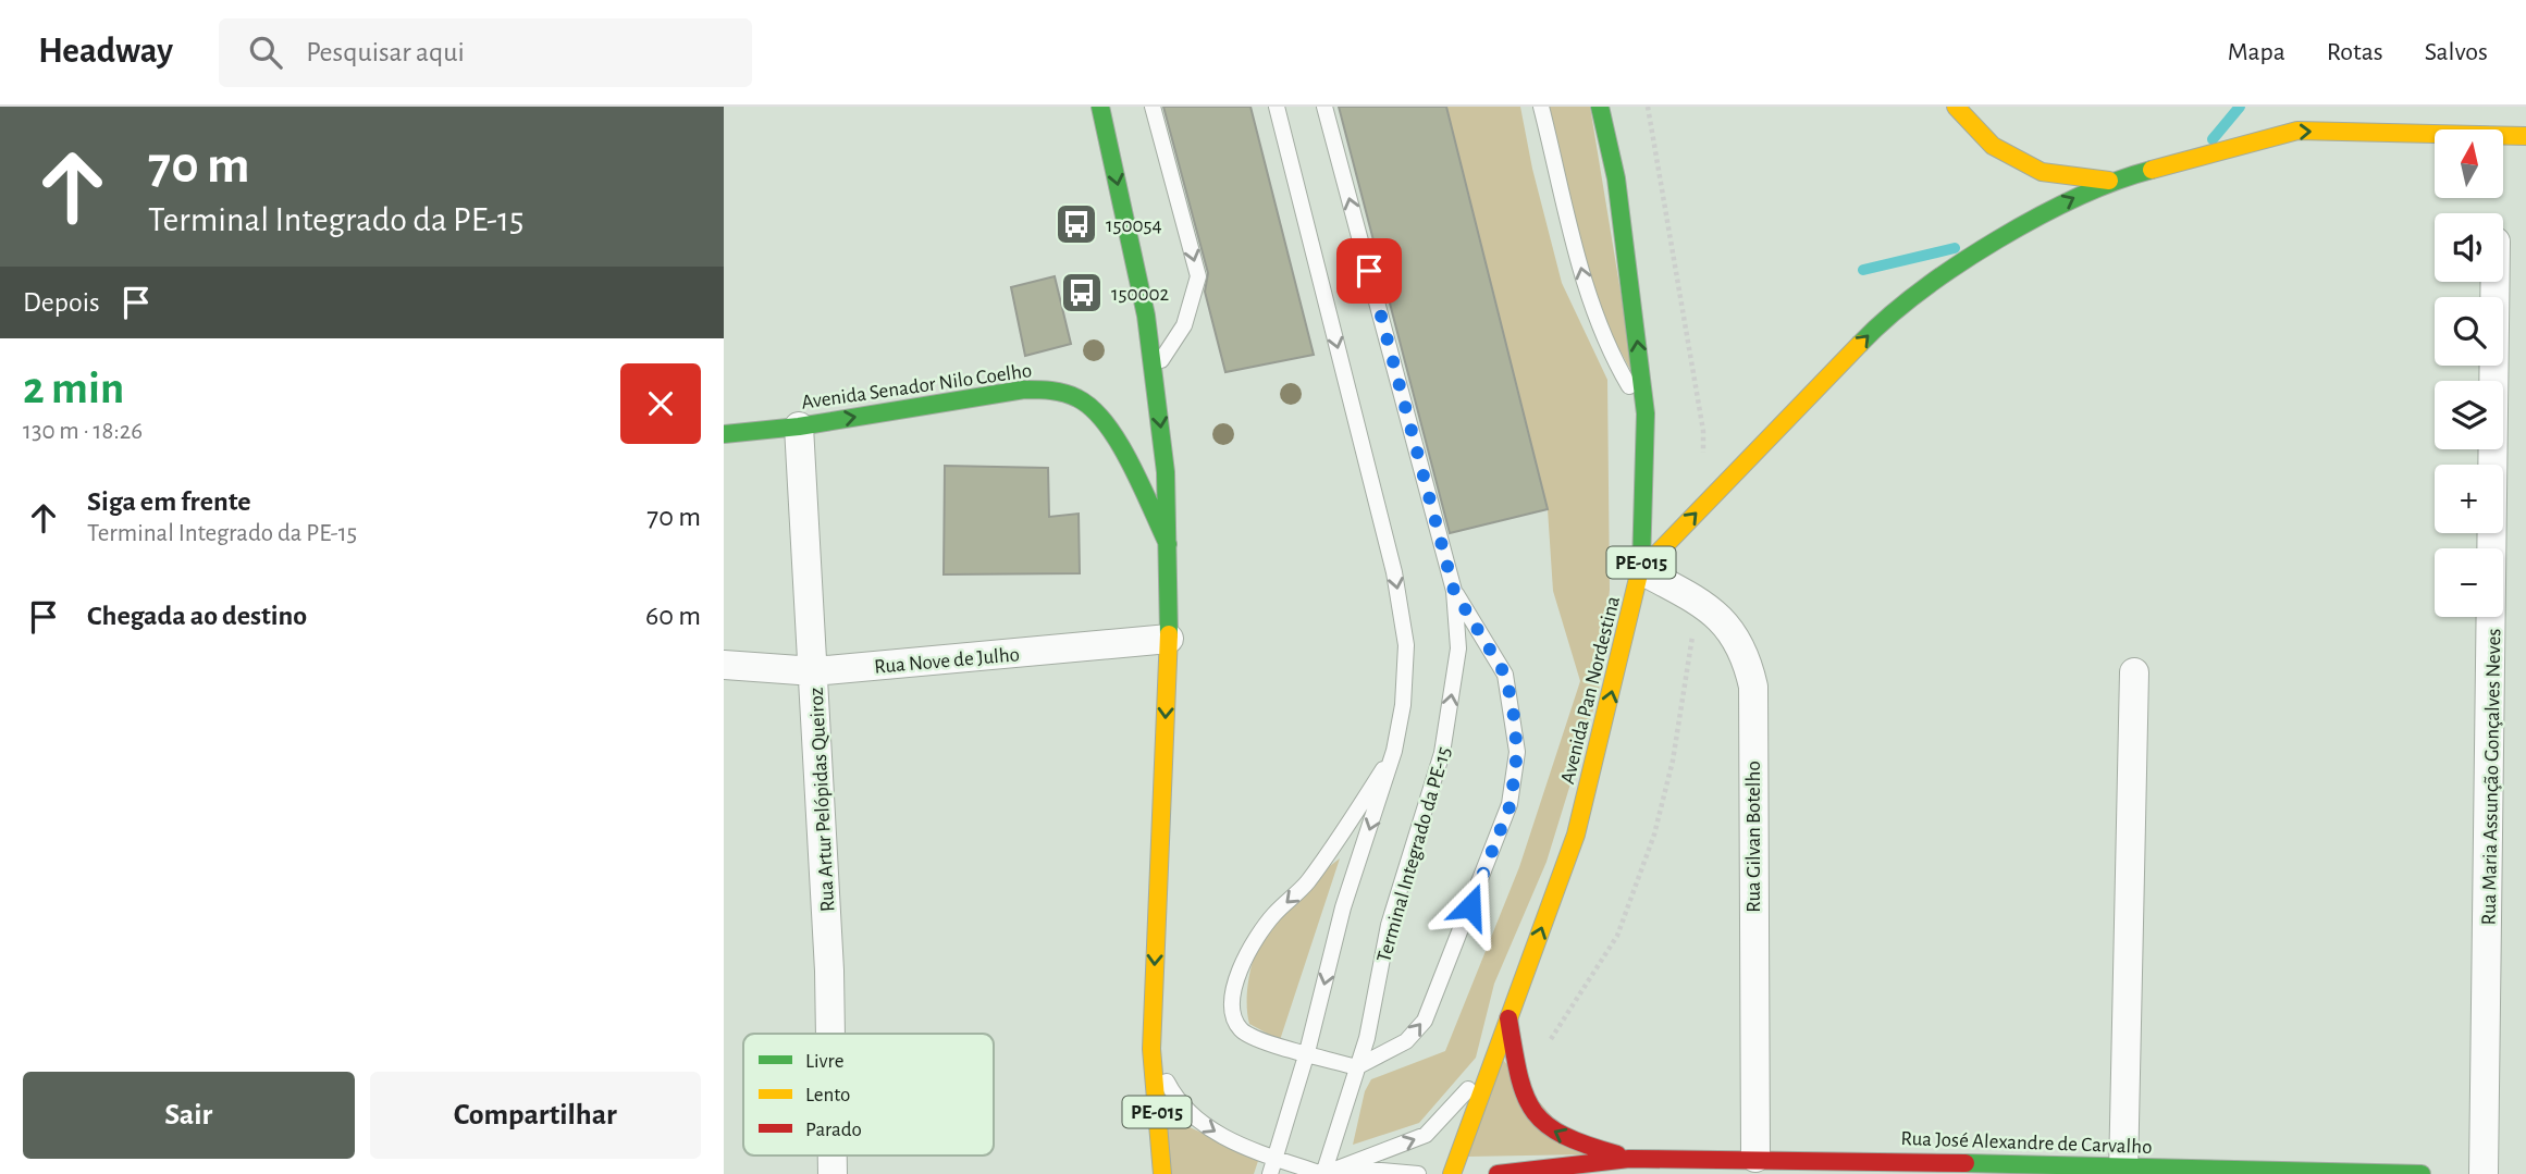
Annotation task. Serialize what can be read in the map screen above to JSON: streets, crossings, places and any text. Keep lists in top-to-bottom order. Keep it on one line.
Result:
{"streets":{"main road":["Avenida Senador Nilo Coelho","PE-015","Avenida Pan Nordestina","Rua José Alexandre de Carvalho"],"street":["Rua Nove de Julho","Rua Maria Assunção Gonçalves Neves","Rua Artur Pelópidas Queiroz","Rua Gilvan Botelho"],"lane":["Terminal Integrado da PE-15"]},"crossings":[["Avenida Senador Nilo Coelho","PE-015"],["Avenida Senador Nilo Coelho","Rua Artur Pelópidas Queiroz"],["PE-015","Rua Nove de Julho"],["Rua Nove de Julho","Rua Artur Pelópidas Queiroz"],["Avenida Pan Nordestina","Rua Gilvan Botelho"],["Avenida Pan Nordestina","Rua José Alexandre de Carvalho"],["Rua Gilvan Botelho","Rua José Alexandre de Carvalho"]],"one_way":["Avenida Senador Nilo Coelho","Avenida Pan Nordestina"],"places":{"bus stop":["150054","150002"]},"legend":["Livre","Lento","Parado"],"north":"top","page":{"header":"Headway","search":"Pesquisar aqui","nav":["Mapa","Rotas","Salvos"],"turn":["70 m","Terminal Integrado da PE-15"],"map_buttons":["+","−"],"then":"Depois","heading":["2 min","130 m · 18:26"],"list":[{"name":"Siga em frente","note":"Terminal Integrado da PE-15","value":"70 m"},{"name":"Chegada ao destino","value":"60 m"}],"buttons":["Sair","Compartilhar"]}}
